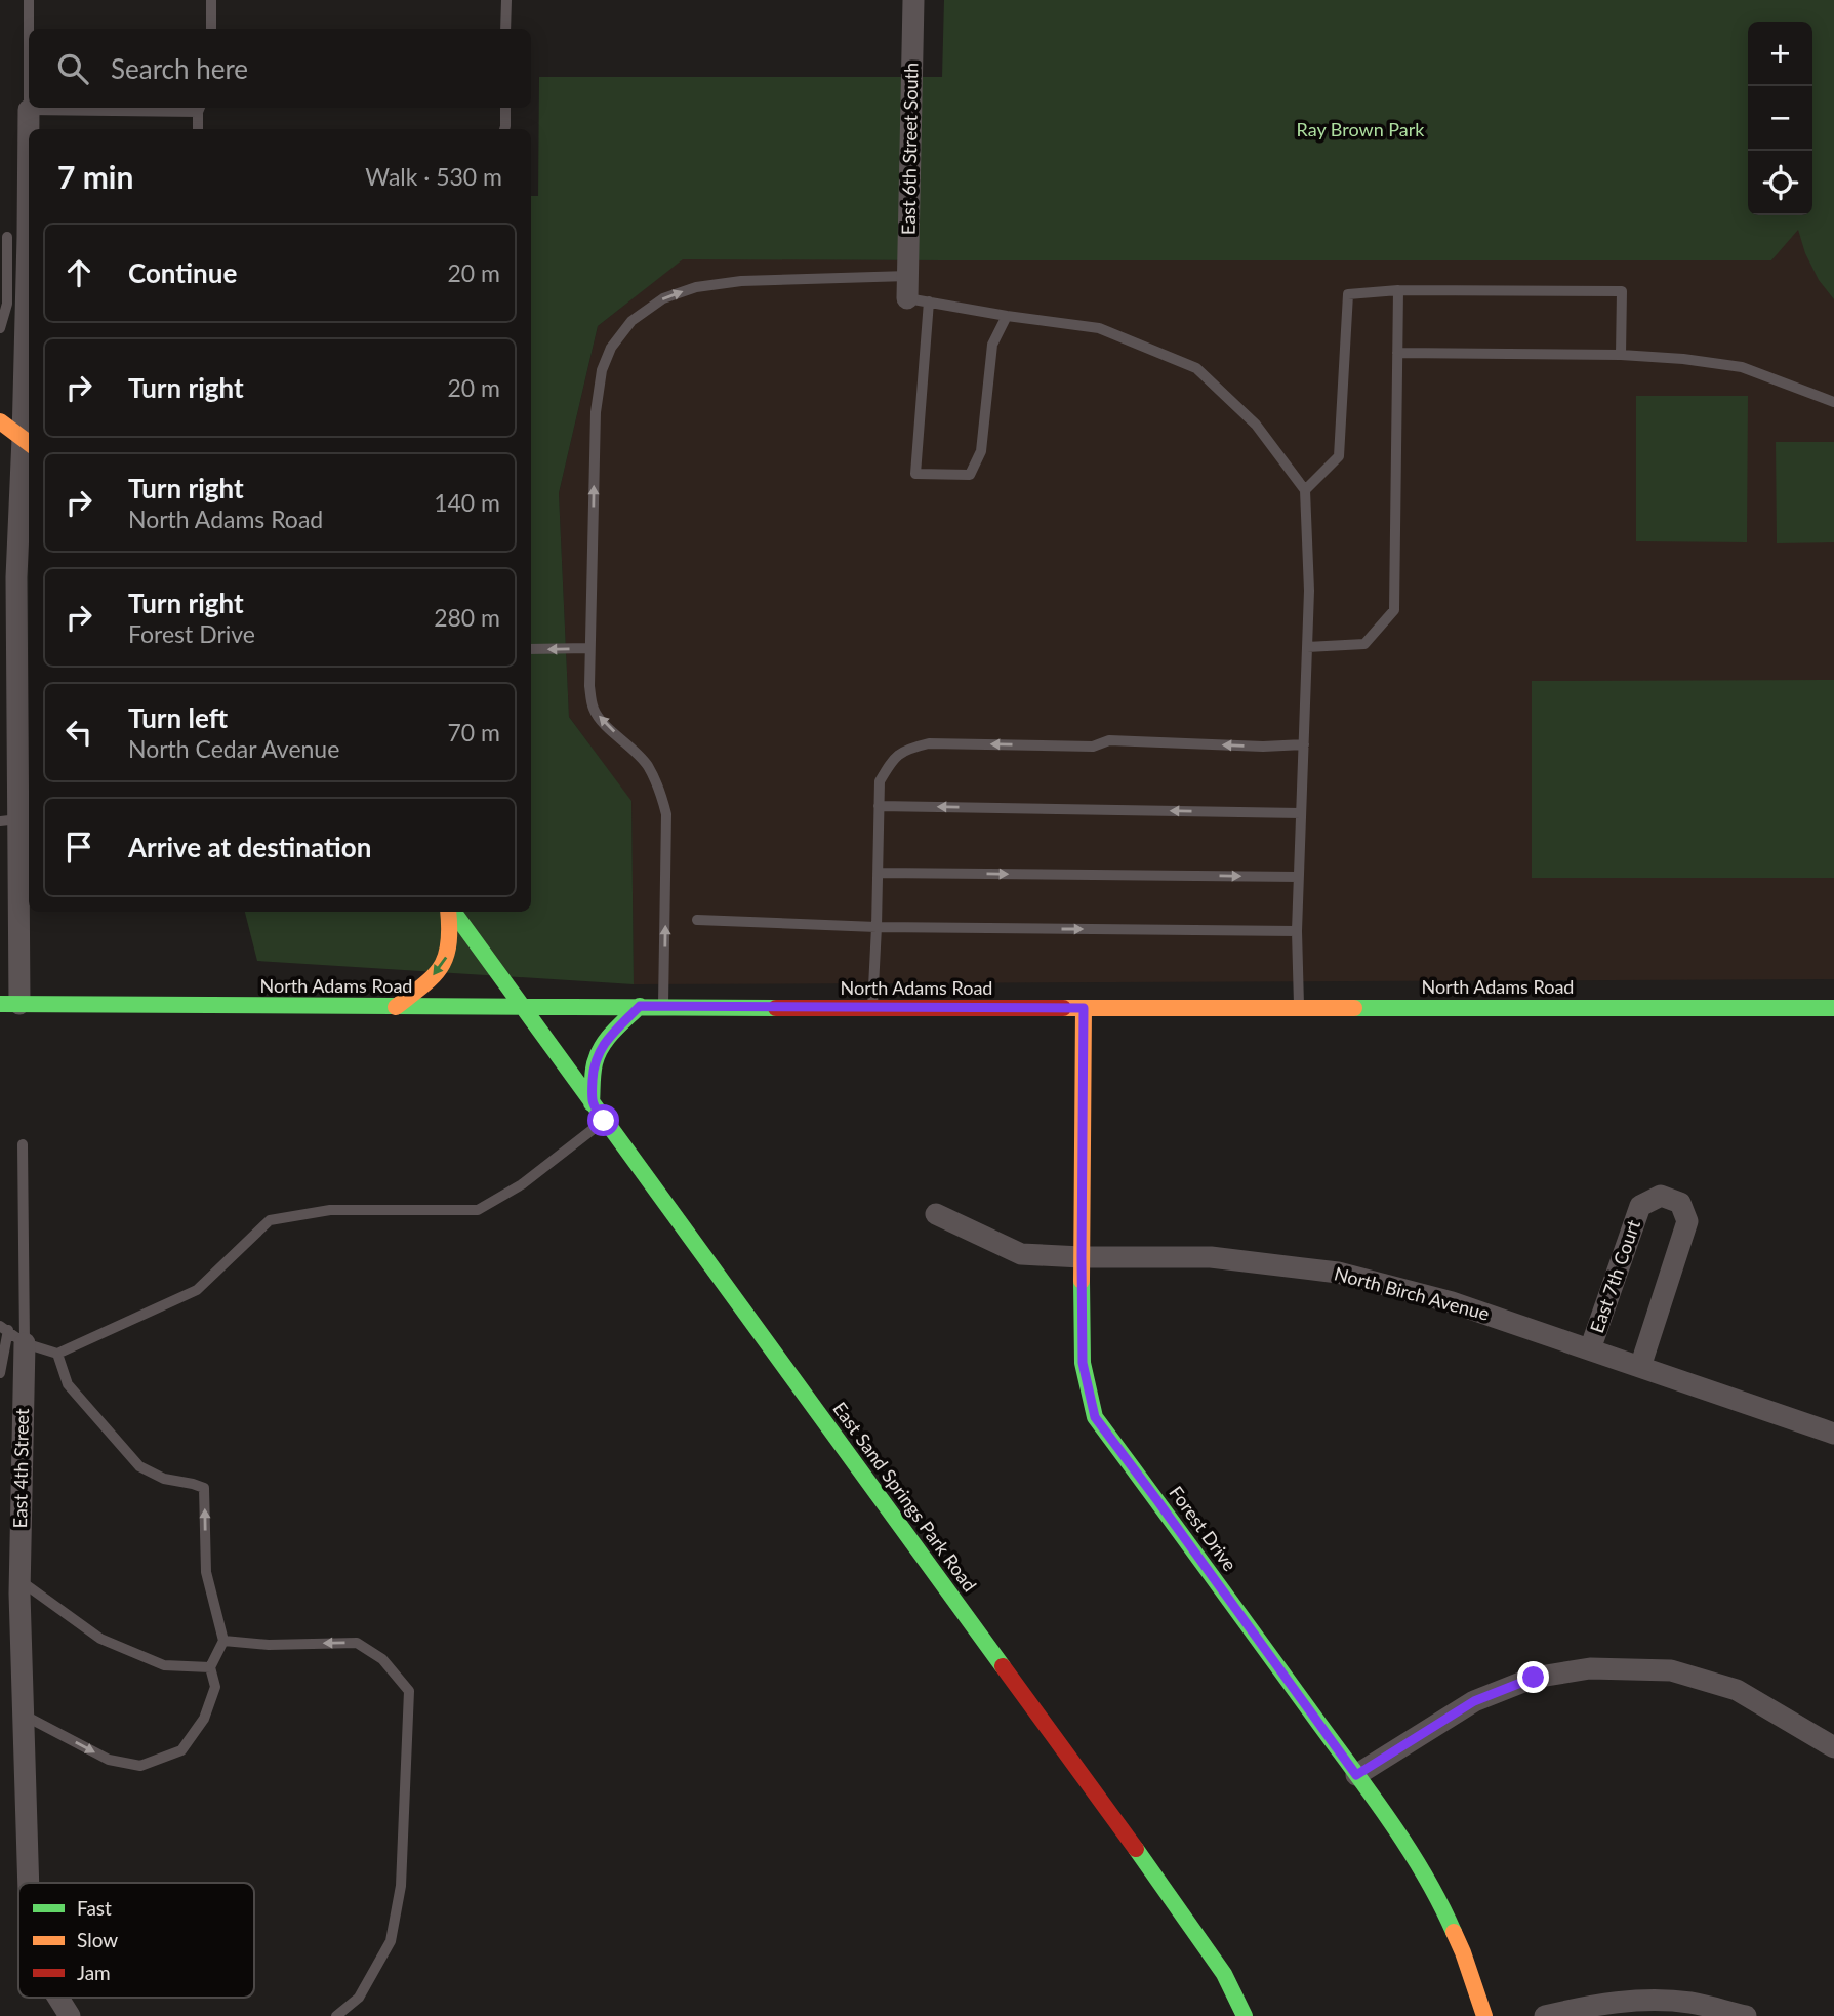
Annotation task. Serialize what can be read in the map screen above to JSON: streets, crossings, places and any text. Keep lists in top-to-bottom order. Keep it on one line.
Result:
{"streets":{"street":["East 6th Street South","North Adams Road","East 7th Court","North Birch Avenue","East 4th Street","East Sand Springs Park Road","Forest Drive"]},"crossings":[["North Adams Road","East Sand Springs Park Road"],["North Adams Road","Forest Drive"],["East 7th Court","North Birch Avenue"],["North Birch Avenue","Forest Drive"]],"parks":["Ray Brown Park"],"legend":["Fast","Slow","Jam"],"page":{"map_buttons":["+","−"],"search":"Search here","heading":["7 min","Walk · 530 m"],"list":[["Continue","20 m"],["Turn right","20 m"],["Turn right","North Adams Road","140 m"],["Turn right","Forest Drive","280 m"],["Turn left","North Cedar Avenue","70 m"],"Arrive at destination"]}}
